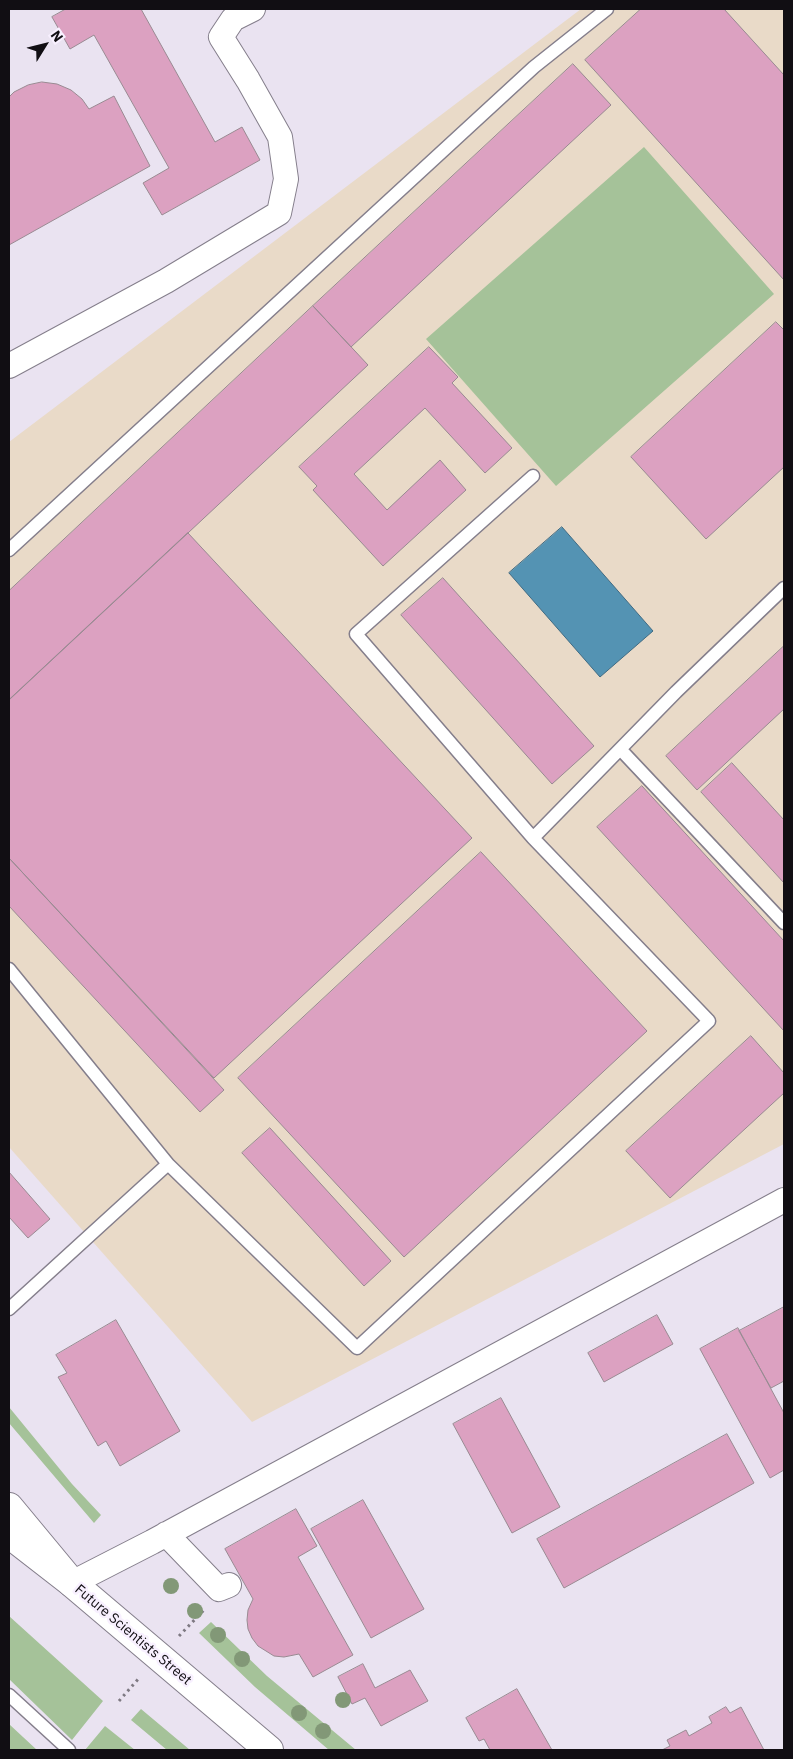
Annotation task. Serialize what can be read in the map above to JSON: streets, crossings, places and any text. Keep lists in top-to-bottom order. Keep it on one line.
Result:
{"streets":{"main road":["Future Scientists Street"]},"north":"top right"}
